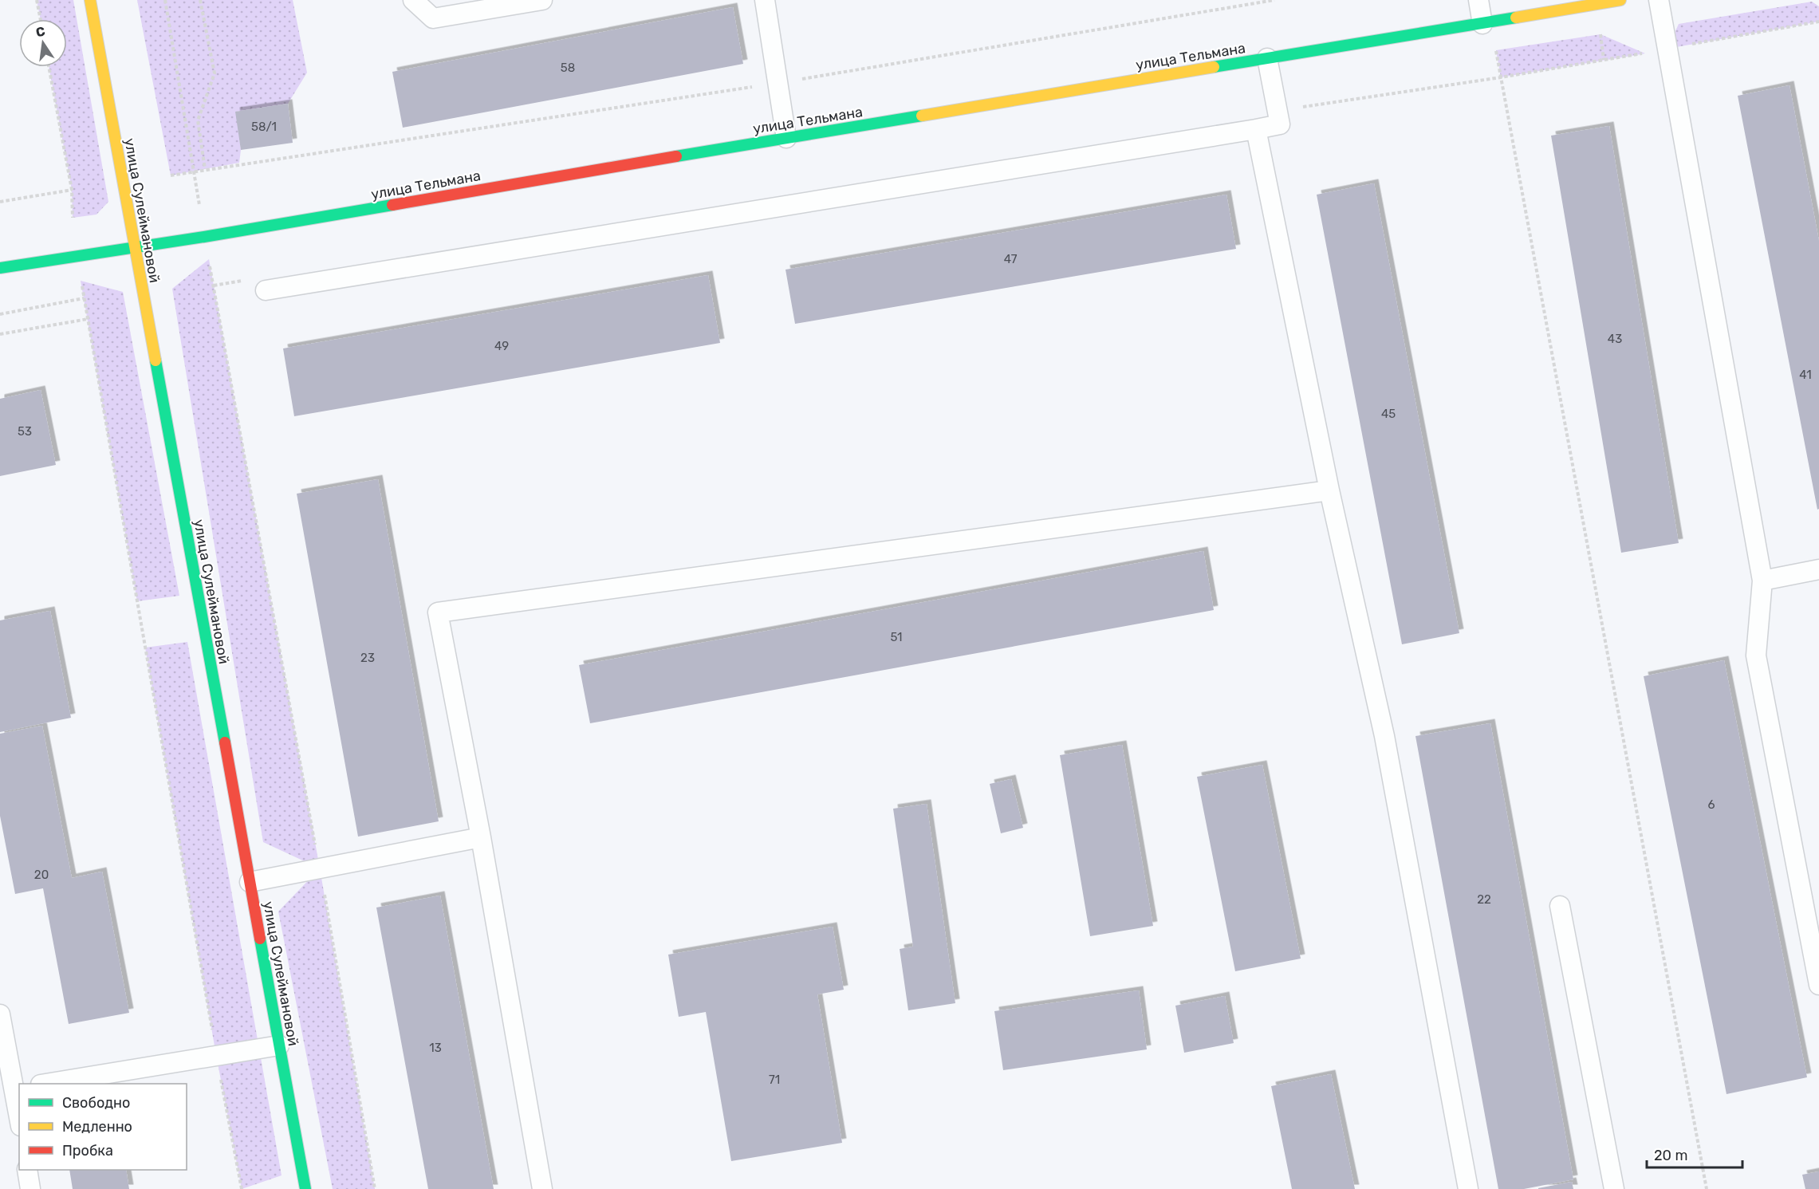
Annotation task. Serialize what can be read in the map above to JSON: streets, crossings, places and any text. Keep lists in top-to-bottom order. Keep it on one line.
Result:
{"streets":{"street":["улица Тельмана","улица Сулеймановой"]},"crossings":[["улица Тельмана","улица Сулеймановой"]],"house_numbers":["58","58/1","47","43","49","41","45","53","51","23","6","20","22","13","71"],"legend":["Свободно","Медленно","Пробка"],"scale_bar":"20 m","north":"top"}
